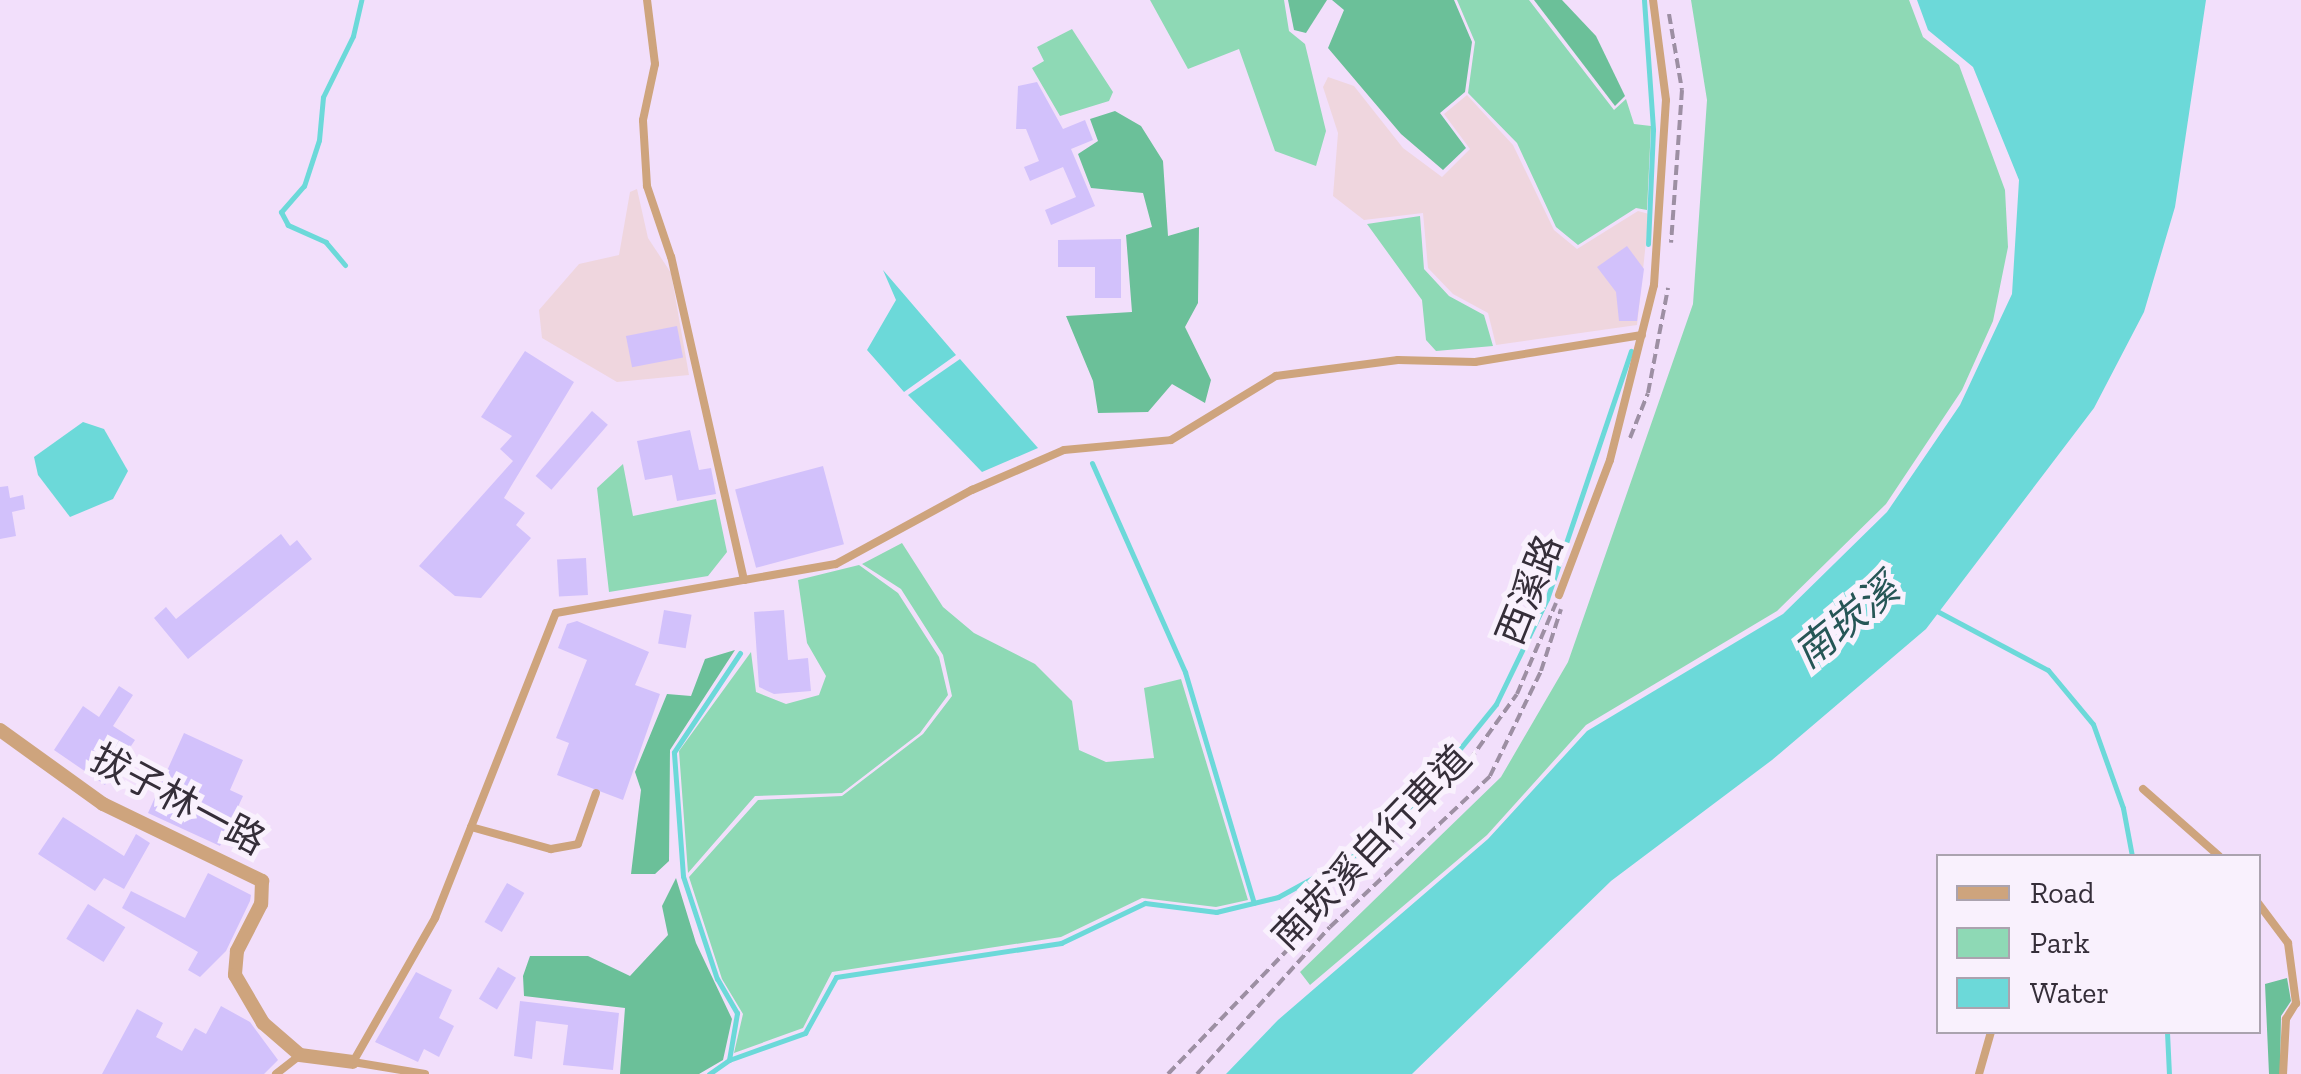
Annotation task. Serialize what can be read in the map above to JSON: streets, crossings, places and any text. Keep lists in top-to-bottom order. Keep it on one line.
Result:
{"streets":{"street":["拔子林一路"],"lane":["西溪路"],"path":["南崁溪自行車道"]},"crossings":[["西溪路","南崁溪自行車道"]],"water":["南崁溪"],"legend":["Road","Park","Water"]}
